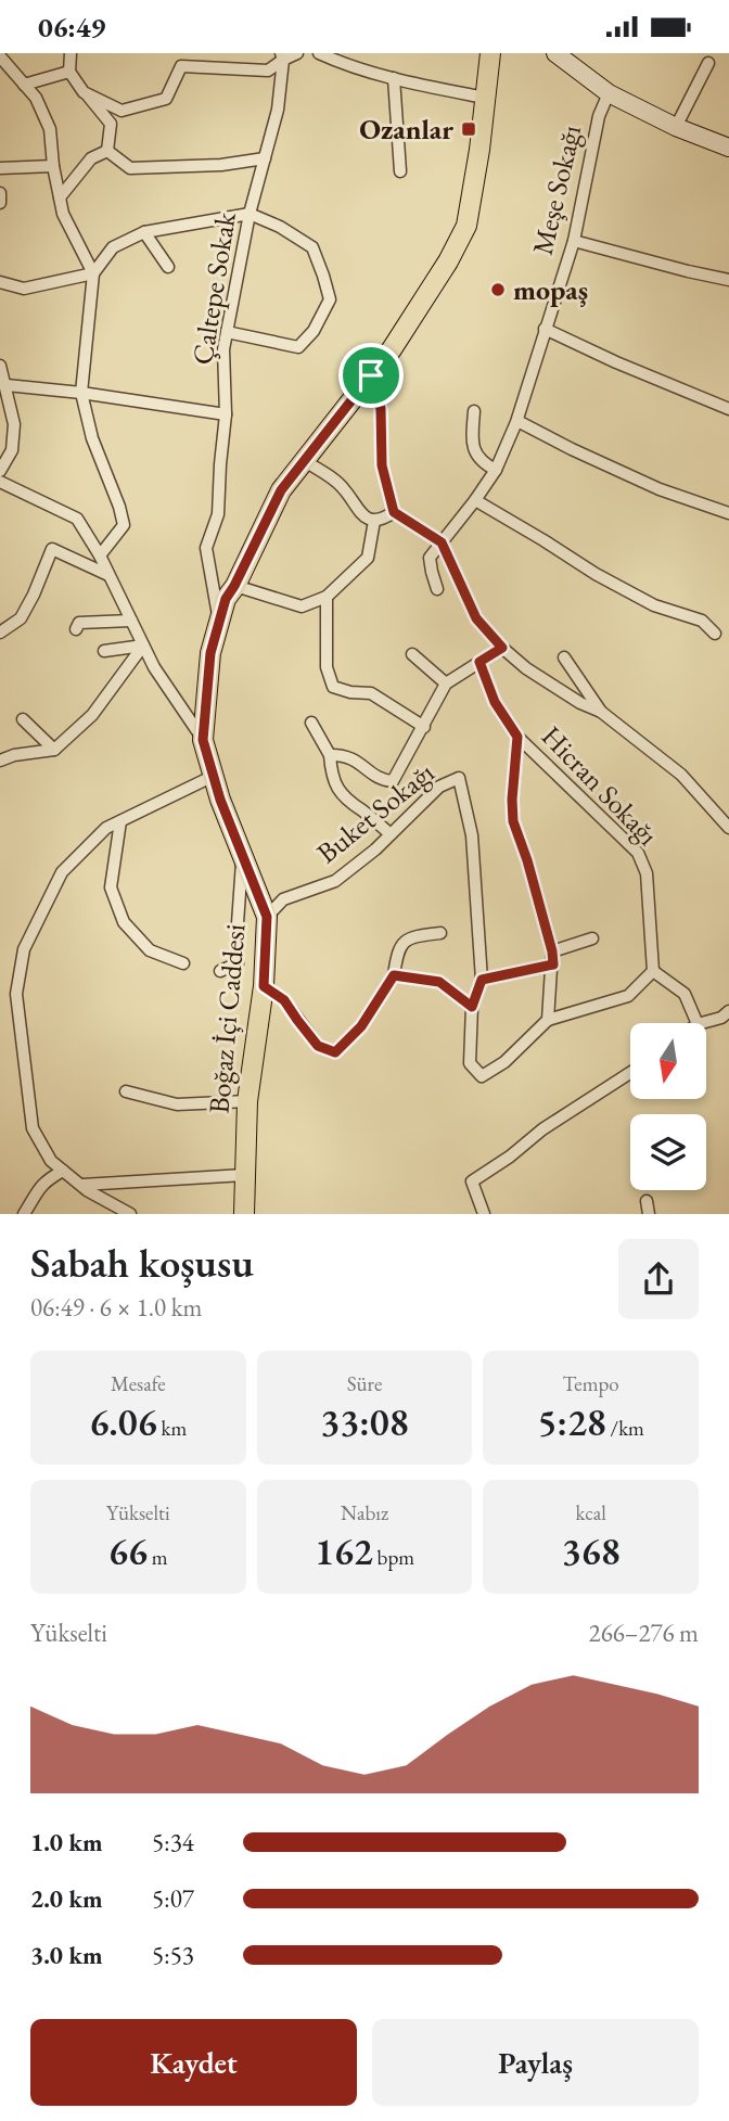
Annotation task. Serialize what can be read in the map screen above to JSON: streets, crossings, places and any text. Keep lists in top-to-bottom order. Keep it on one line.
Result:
{"streets":{"main road":["Boğaz İçi Caddesi"],"street":["Meşe Sokağı","Çaltepe Sokak","Hicran Sokağı","Buket Sokağı"]},"crossings":[["Çaltepe Sokak","Boğaz İçi Caddesi"],["Buket Sokağı","Boğaz İçi Caddesi"]],"places":{"transit":["Ozanlar"],"other":["mopaş"]},"north":"bottom","page":{"status":"06:49","heading":["Sabah koşusu","06:49 · 6 × 1.0 km"],"stats":[["Mesafe","6.06 km"],["Süre","33:08"],["Tempo","5:28 /km"],["Yükselti","66 m"],["Nabız","162 bpm"],["kcal","368"]],"chart":["Yükselti","266–276 m"],"list":[{"name":"1.0 km","note":"5:34"},{"name":"2.0 km","note":"5:07"},{"name":"3.0 km","note":"5:53"}],"buttons":["Kaydet","Paylaş"]}}
